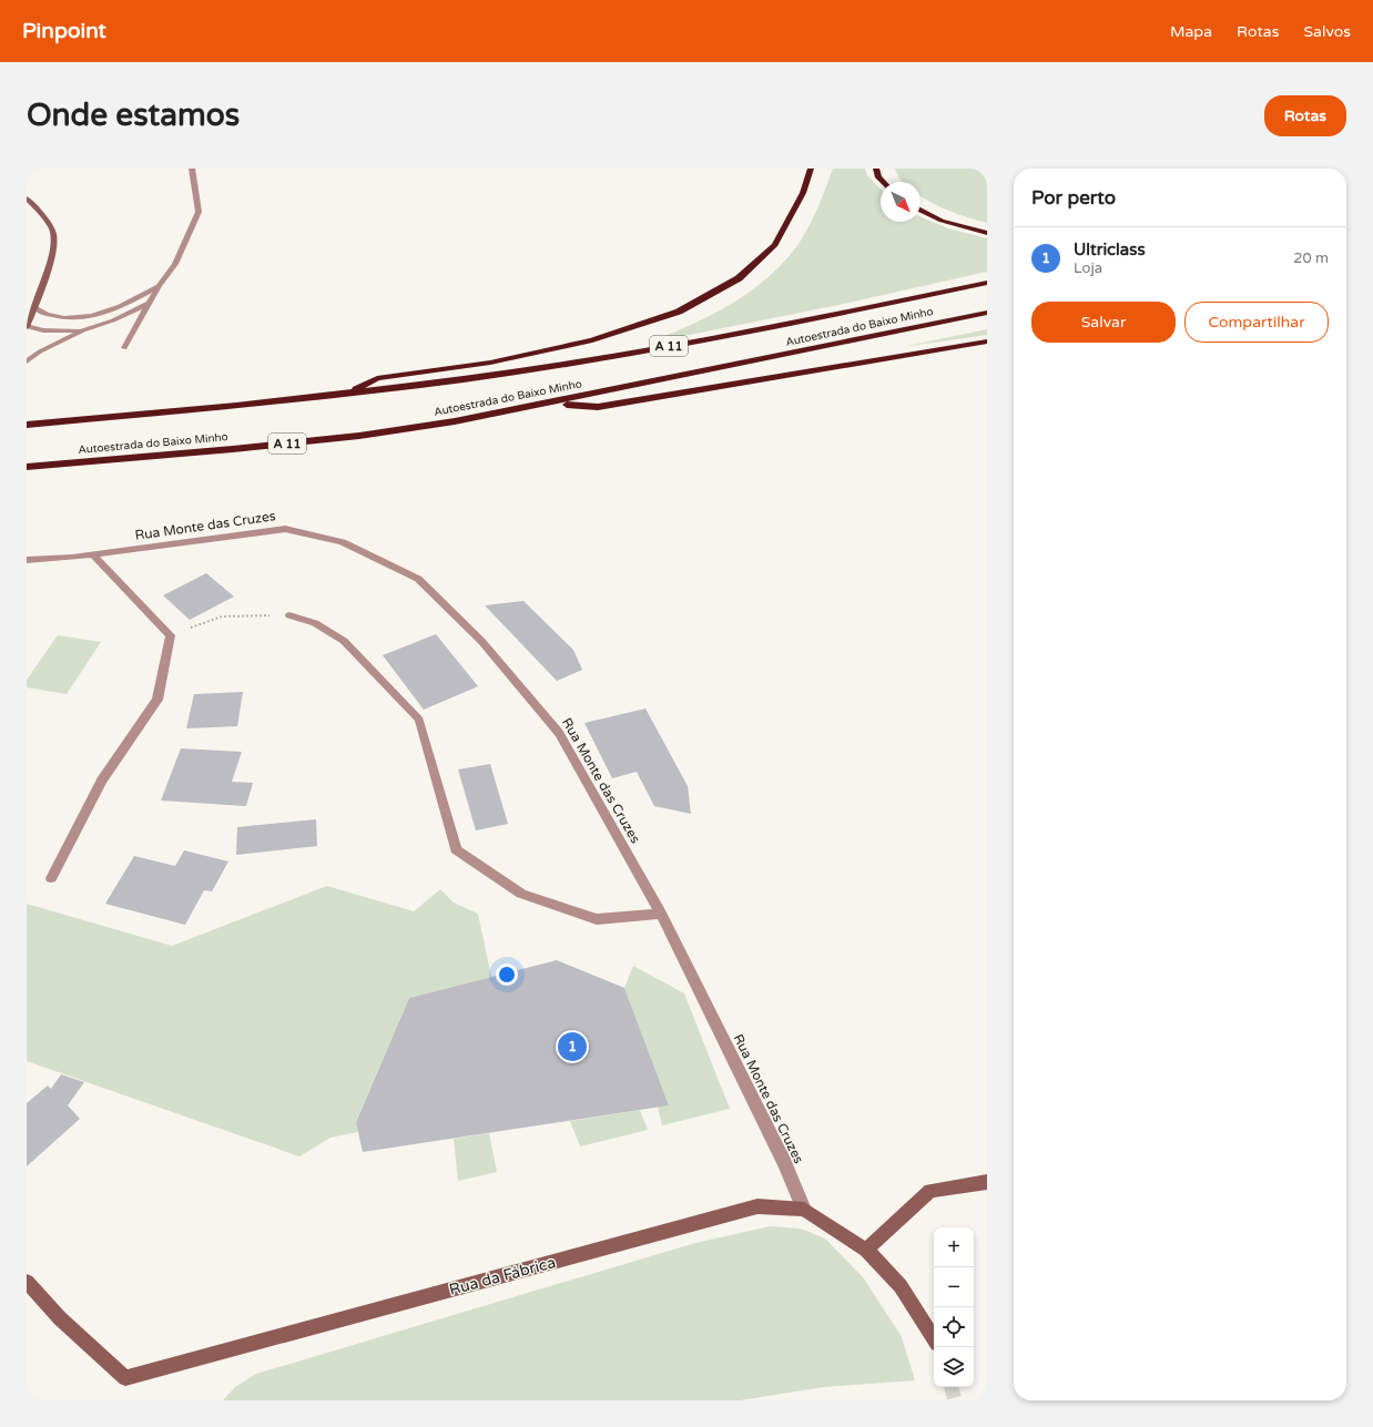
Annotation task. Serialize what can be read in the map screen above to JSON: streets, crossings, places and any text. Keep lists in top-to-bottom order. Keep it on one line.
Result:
{"streets":{"highway":["Autoestrada do Baixo Minho","A 11"],"street":["Rua Monte das Cruzes","Rua da Fábrica"]},"crossings":[["Rua Monte das Cruzes","Rua da Fábrica"]],"north":"bottom right","page":{"header":"Pinpoint","nav":["Mapa","Rotas","Salvos"],"buttons":["Rotas",["Salvar","Compartilhar"]],"title":"Onde estamos","heading":"Por perto","list":[{"mark":"1","name":"Ultriclass","note":"Loja","value":"20 m"}],"pins":"1","map_buttons":["+","−"]}}
